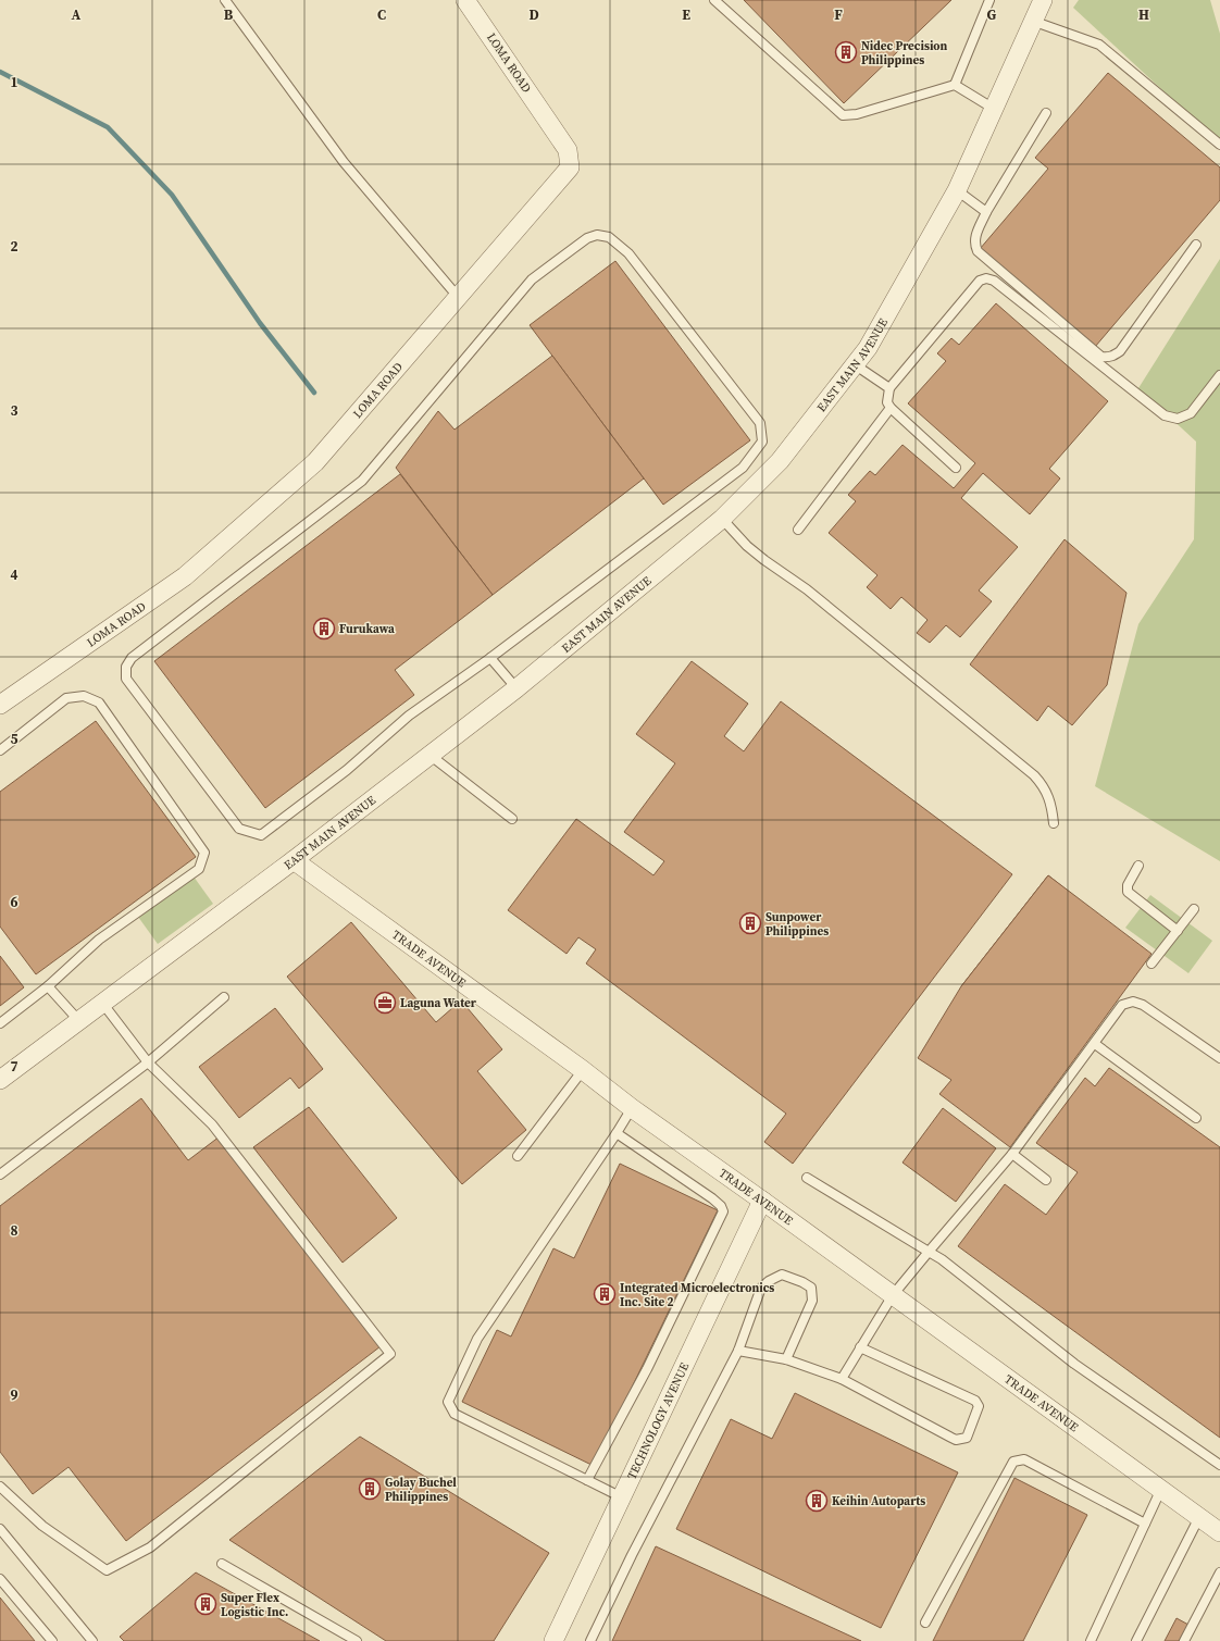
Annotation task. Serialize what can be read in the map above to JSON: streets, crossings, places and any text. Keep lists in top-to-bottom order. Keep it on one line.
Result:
{"streets":{"street":["LOMA ROAD","EAST MAIN AVENUE","TRADE AVENUE","TECHNOLOGY AVENUE"]},"crossings":[["EAST MAIN AVENUE","TRADE AVENUE"],["TRADE AVENUE","TECHNOLOGY AVENUE"]],"places":{"building":["Nidec Precision Philippines","Furukawa","Sunpower Philippines","Integrated Microelectronics Inc. Site 2","Golay Buchel Philippines","Keihin Autoparts","Super Flex Logistic Inc."],"office":["Laguna Water"]},"grid":{"columns":["A","B","C","D","E","F","G","H"],"rows":["1","2","3","4","5","6","7","8","9"]}}
